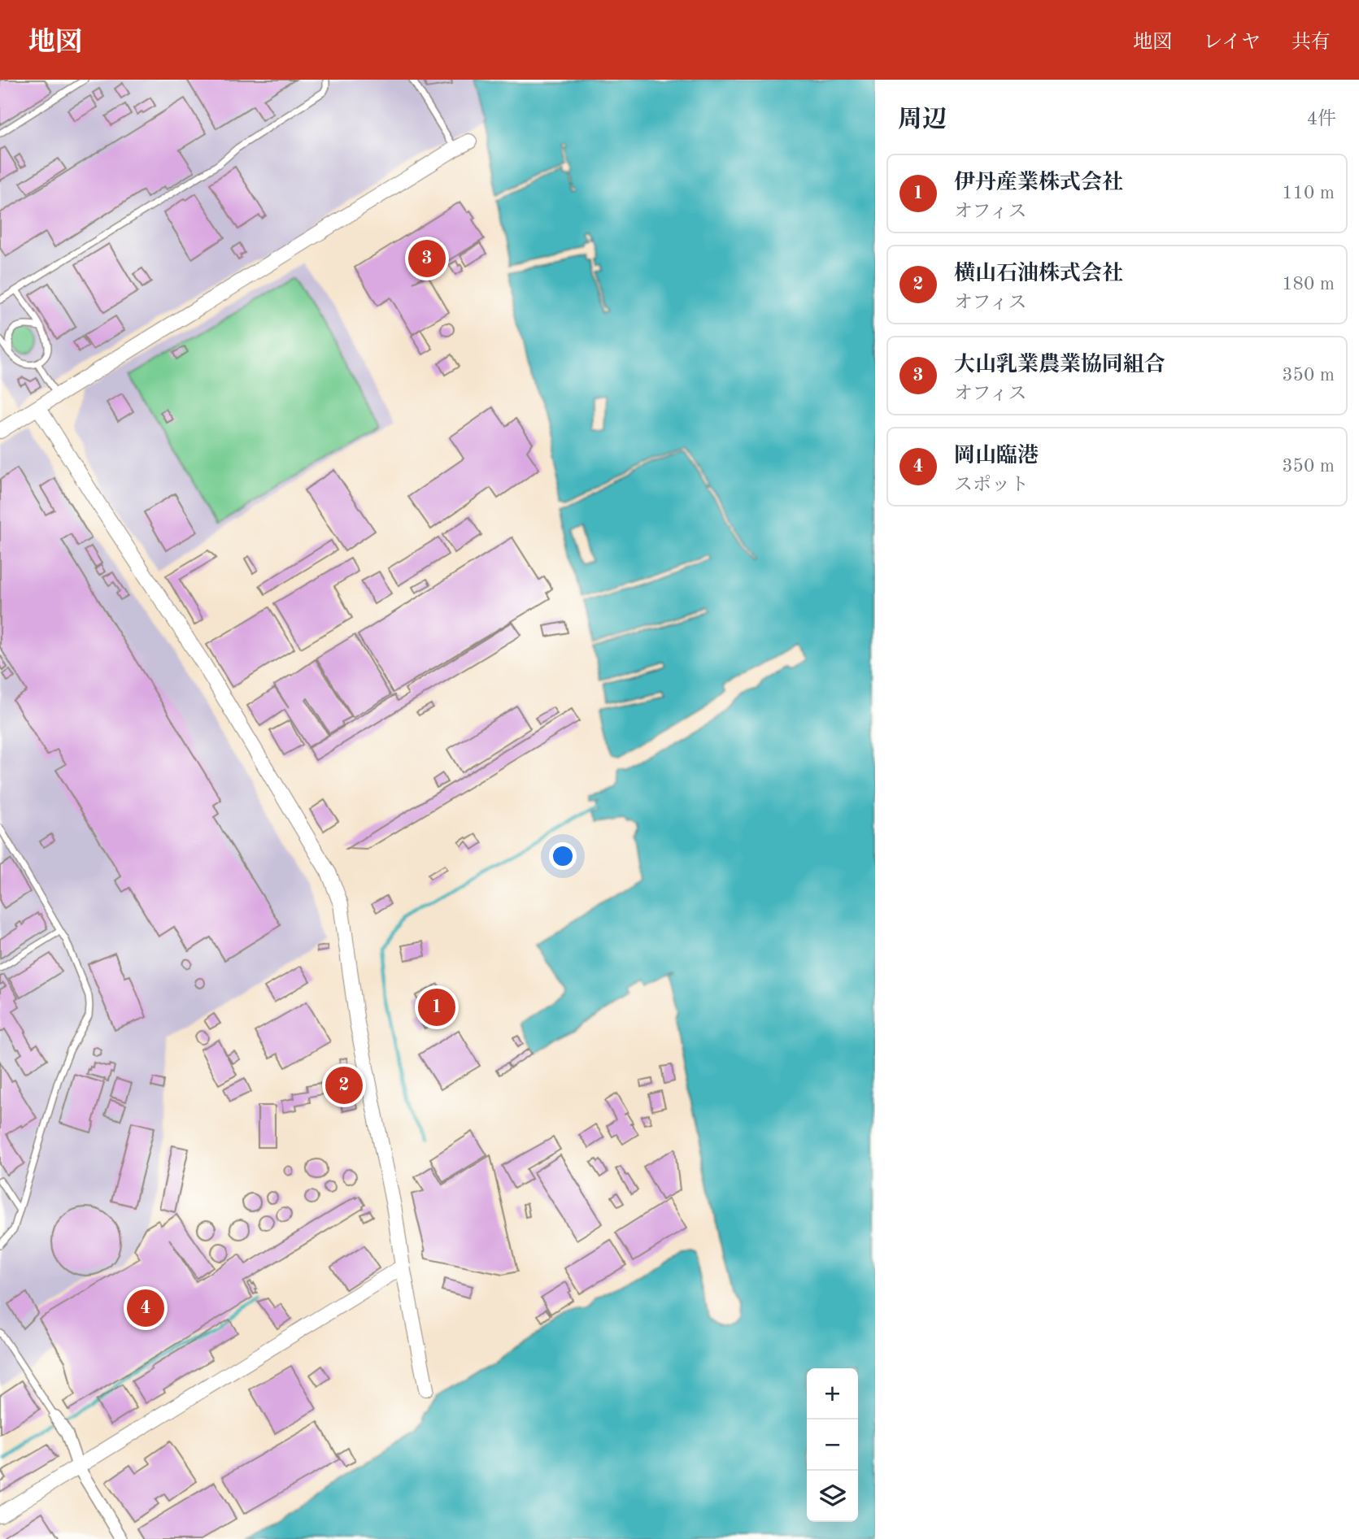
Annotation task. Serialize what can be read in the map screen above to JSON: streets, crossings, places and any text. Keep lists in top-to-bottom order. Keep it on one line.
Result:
{"page":{"header":"地図","nav":["地図","レイヤ","共有"],"heading":["周辺","4件"],"list":[{"mark":"1","name":"伊丹産業株式会社","note":"オフィス","value":"110 m"},{"mark":"2","name":"横山石油株式会社","note":"オフィス","value":"180 m"},{"mark":"3","name":"大山乳業農業協同組合","note":"オフィス","value":"350 m"},{"mark":"4","name":"岡山臨港","note":"スポット","value":"350 m"}],"pins":["3","1","2","4"],"map_buttons":["+","−"]}}
